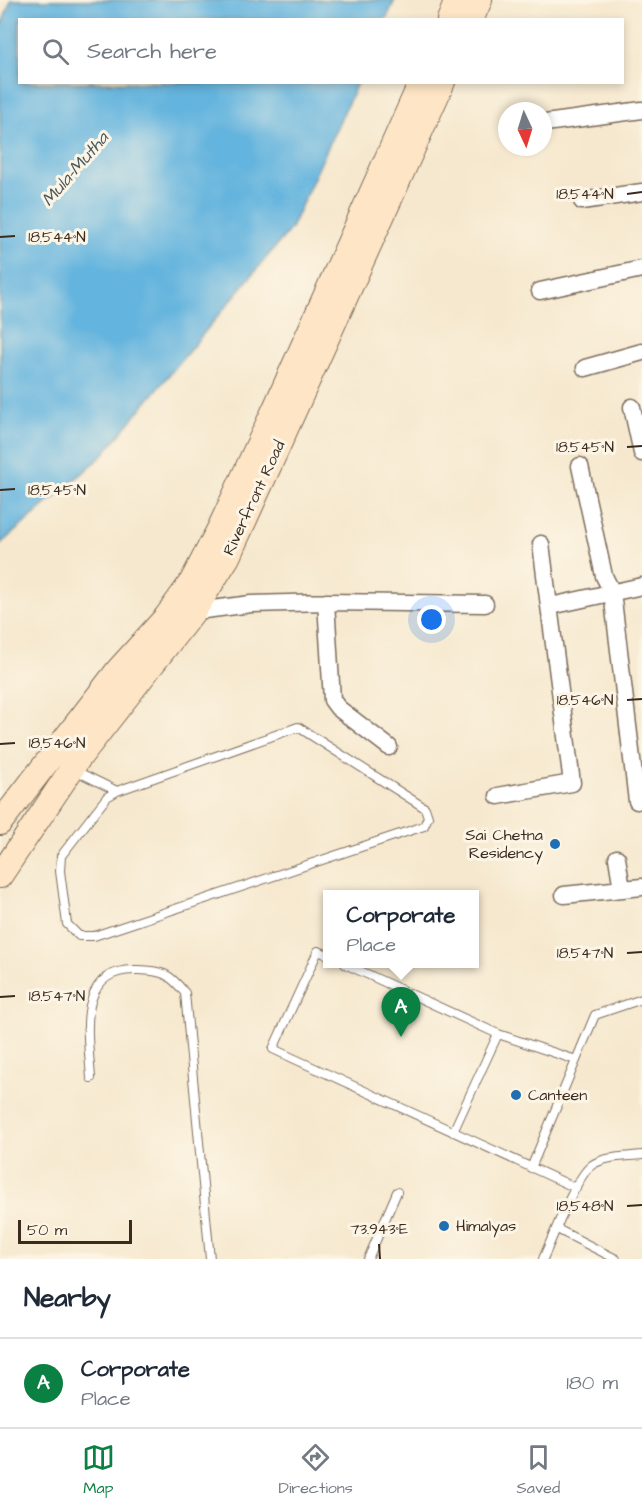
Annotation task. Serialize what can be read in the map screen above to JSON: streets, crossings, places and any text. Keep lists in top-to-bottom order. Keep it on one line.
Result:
{"streets":{"street":["Riverfront Road"]},"water":["Mula-Mutha"],"places":["Sai Chetna Residency","Canteen","Himalyas"],"scale_bar":"50 m","north":"bottom","page":{"search":"Search here","popup":["Corporate","Place"],"pins":"A","scale":"50 m","heading":"Nearby","list":[{"mark":"A","name":"Corporate","note":"Place","value":"180 m"}],"nav":["Map","Directions","Saved"]},"coordinates":["18.544°N","18.545°N","18.546°N","18.547°N","18.548°N","73.943°E"]}
